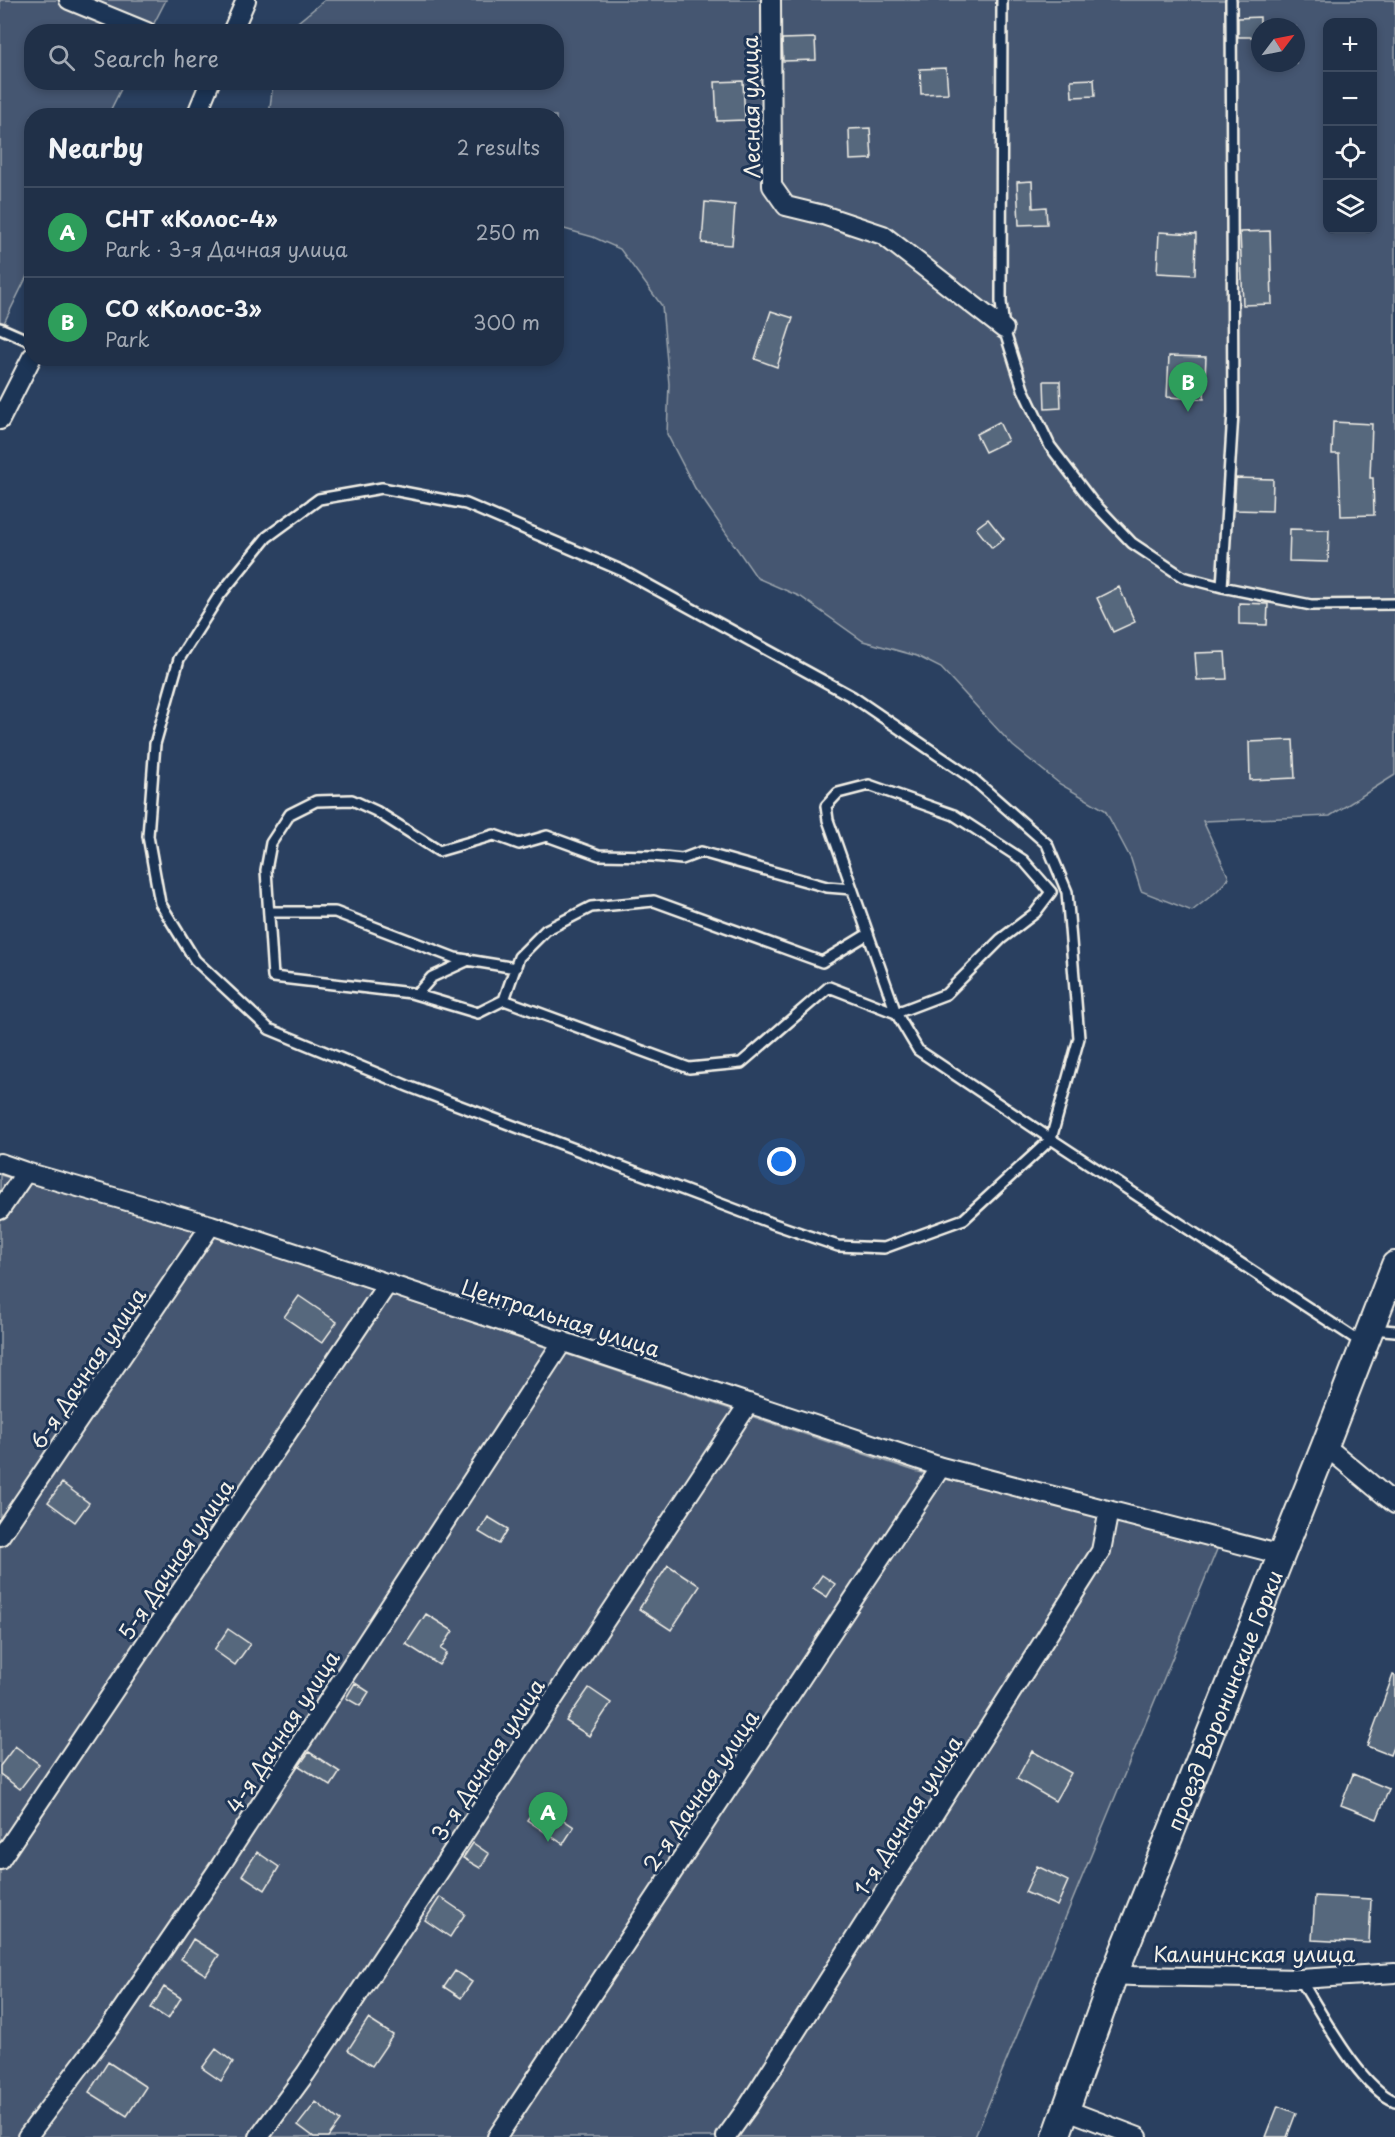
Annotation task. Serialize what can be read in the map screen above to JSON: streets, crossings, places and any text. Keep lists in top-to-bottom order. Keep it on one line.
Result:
{"streets":{"street":["Лесная улица","Центральная улица","6-я Дачная улица","5-я Дачная улица","проезд Воронинские Горки","4-я Дачная улица","3-я Дачная улица","2-я Дачная улица","1-я Дачная улица","Калининская улица"]},"crossings":[["Центральная улица","6-я Дачная улица"],["Центральная улица","5-я Дачная улица"],["Центральная улица","проезд Воронинские Горки"],["Центральная улица","4-я Дачная улица"],["Центральная улица","3-я Дачная улица"],["Центральная улица","2-я Дачная улица"],["Центральная улица","1-я Дачная улица"],["проезд Воронинские Горки","Калининская улица"]],"north":"top right","page":{"map_buttons":["+","−"],"search":"Search here","heading":["Nearby","2 results"],"list":[{"mark":"A","name":"СНТ «Колос-4»","note":"Park · 3-я Дачная улица","value":"250 m"},{"mark":"B","name":"СО «Колос-3»","note":"Park","value":"300 m"}],"pins":["B","A"]}}
